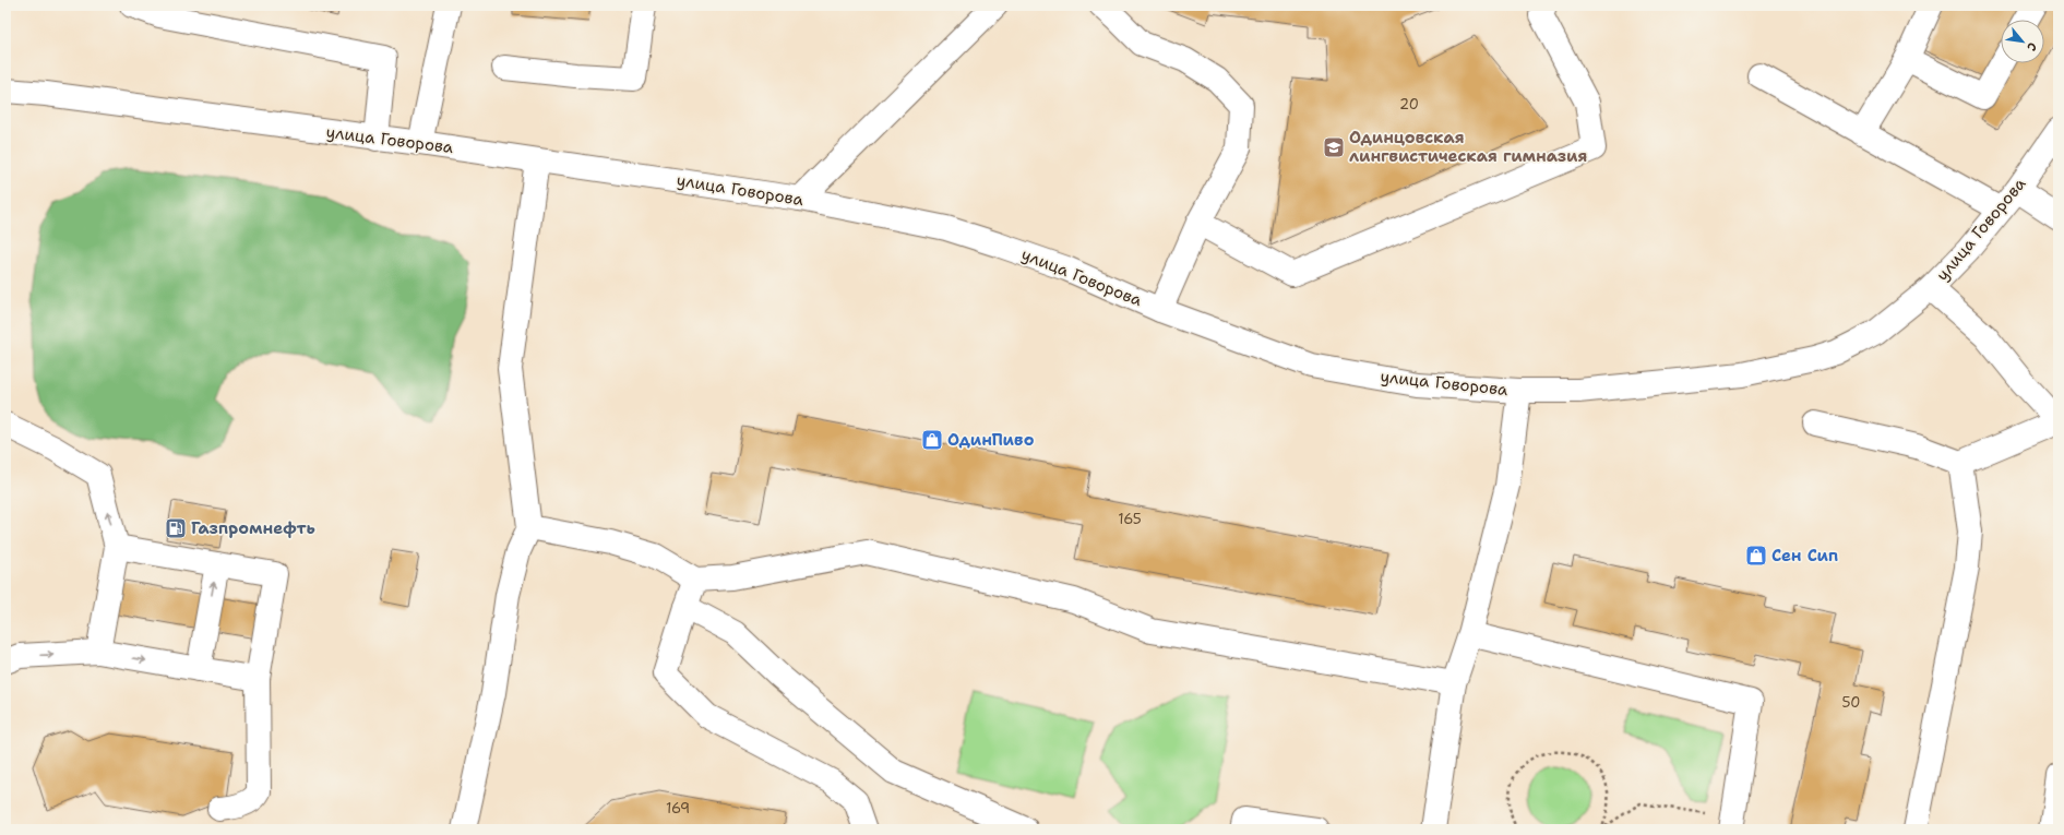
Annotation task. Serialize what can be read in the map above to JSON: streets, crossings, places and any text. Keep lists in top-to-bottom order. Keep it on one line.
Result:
{"streets":{"main road":["улица Говорова"]},"places":{"school or university":["Одинцовская лингвистическая гимназия"],"shop":["ОдинПиво","Сен Сип"],"fuel station":["Газпромнефть"]},"house_numbers":["20","165","50","169"],"north":"bottom right"}
